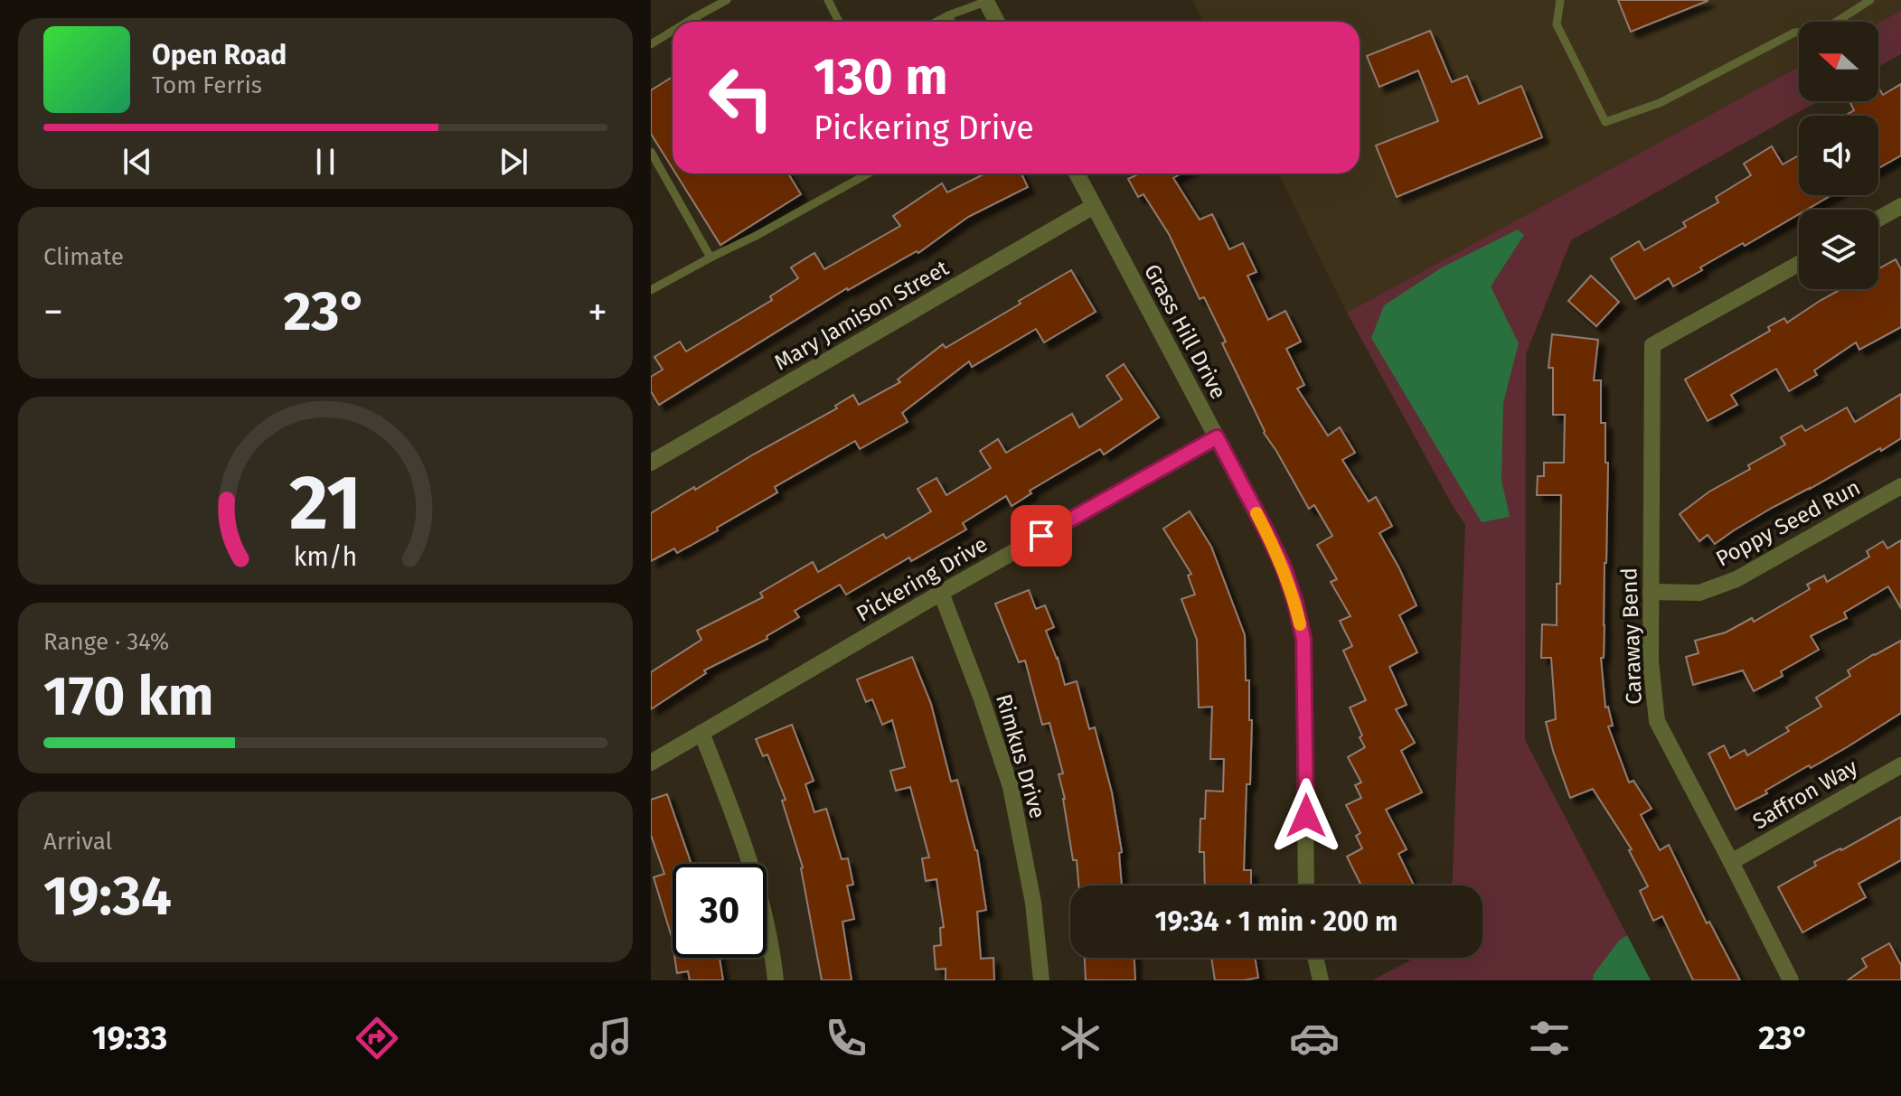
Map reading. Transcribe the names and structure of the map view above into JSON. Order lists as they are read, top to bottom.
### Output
{
  "streets": {
    "street": [
      "Mary Jamison Street",
      "Grass Hill Drive",
      "Poppy Seed Run",
      "Pickering Drive",
      "Caraway Bend",
      "Rimkus Drive",
      "Saffron Way"
    ]
  },
  "crossings": [
    ["Mary Jamison Street", "Grass Hill Drive"],
    ["Grass Hill Drive", "Pickering Drive"],
    ["Poppy Seed Run", "Caraway Bend"],
    ["Pickering Drive", "Rimkus Drive"],
    ["Caraway Bend", "Saffron Way"]
  ],
  "north": "left",
  "page": {
    "turn": ["130 m", "Pickering Drive"],
    "song": ["Open Road", "Tom Ferris"],
    "tile": [
      "Climate",
      ["Range · 34%", "170 km"],
      ["Arrival", "19:34"]
    ],
    "heat": ["−", "23°", "+"],
    "limit": "30",
    "trip": "19:34 · 1 min · 200 m",
    "tabs": ["19:33", "23°"],
    "gauge": ["21", "km/h"]
  }
}
